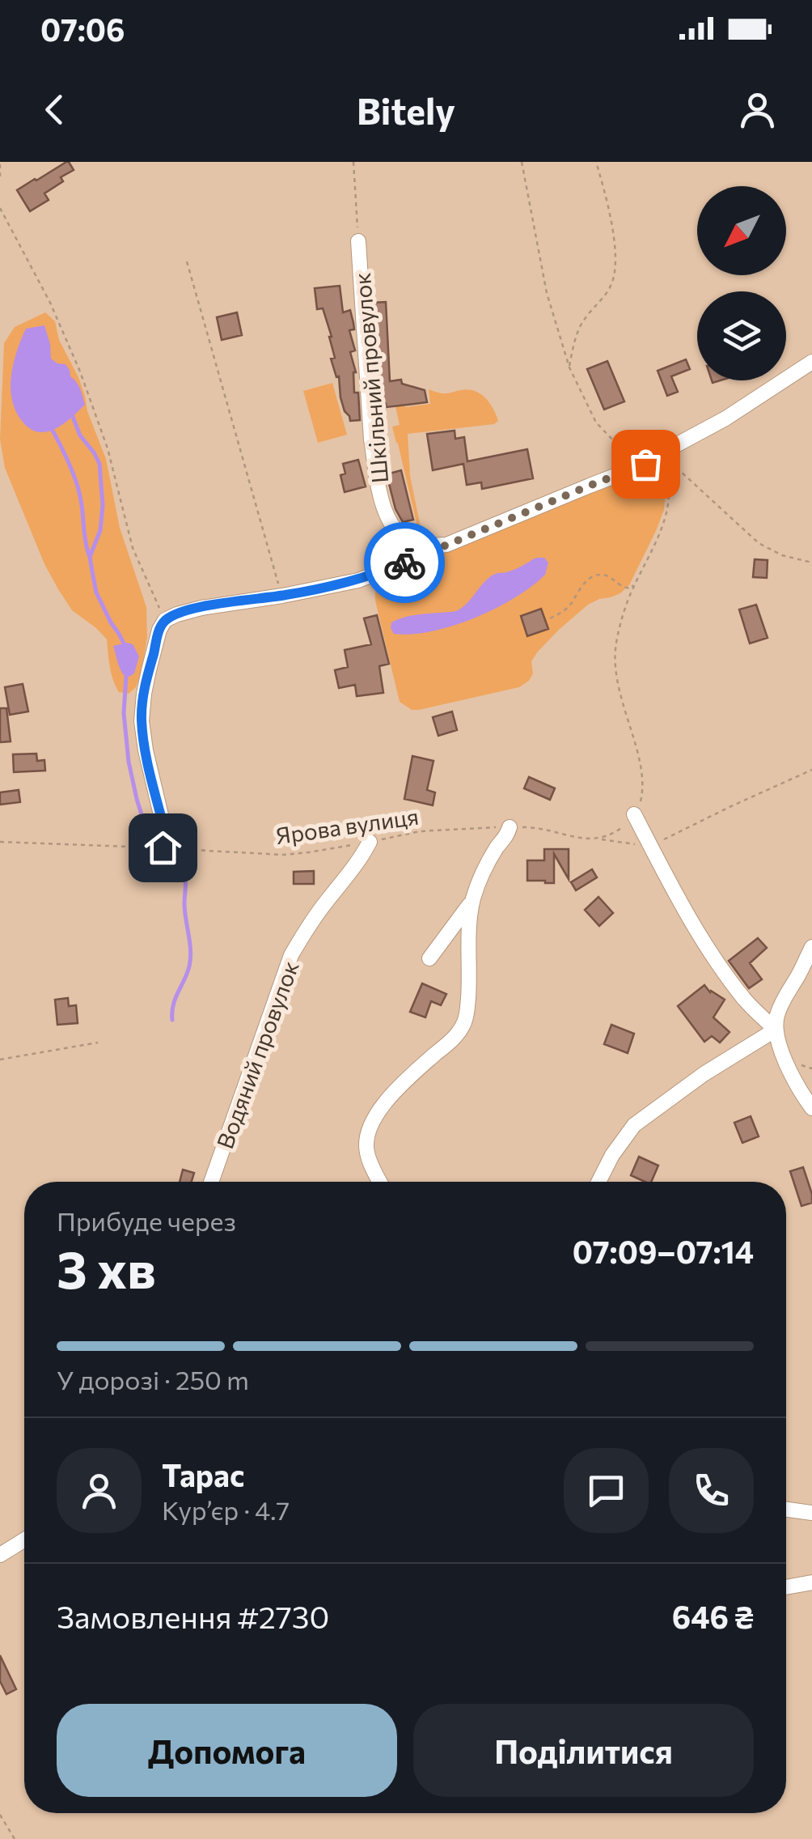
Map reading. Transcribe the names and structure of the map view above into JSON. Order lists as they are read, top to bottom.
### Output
{
  "streets": {
    "street": ["Шкільний провулок", "Водяний провулок"],
    "path": ["Ярова вулиця"]
  },
  "crossings": [
    ["Ярова вулиця", "Водяний провулок"]
  ],
  "north": "bottom left",
  "page": {
    "status": "07:06",
    "header": "Bitely",
    "heading": ["3 хв", "Прибуде через", "07:09–07:14"],
    "panel": [
      "Тарас",
      "Кур’єр · 4.7",
      "Замовлення #2730",
      "646 ₴"
    ],
    "bar": "У дорозі · 250 m",
    "buttons": ["Допомога", "Поділитися"]
  }
}
